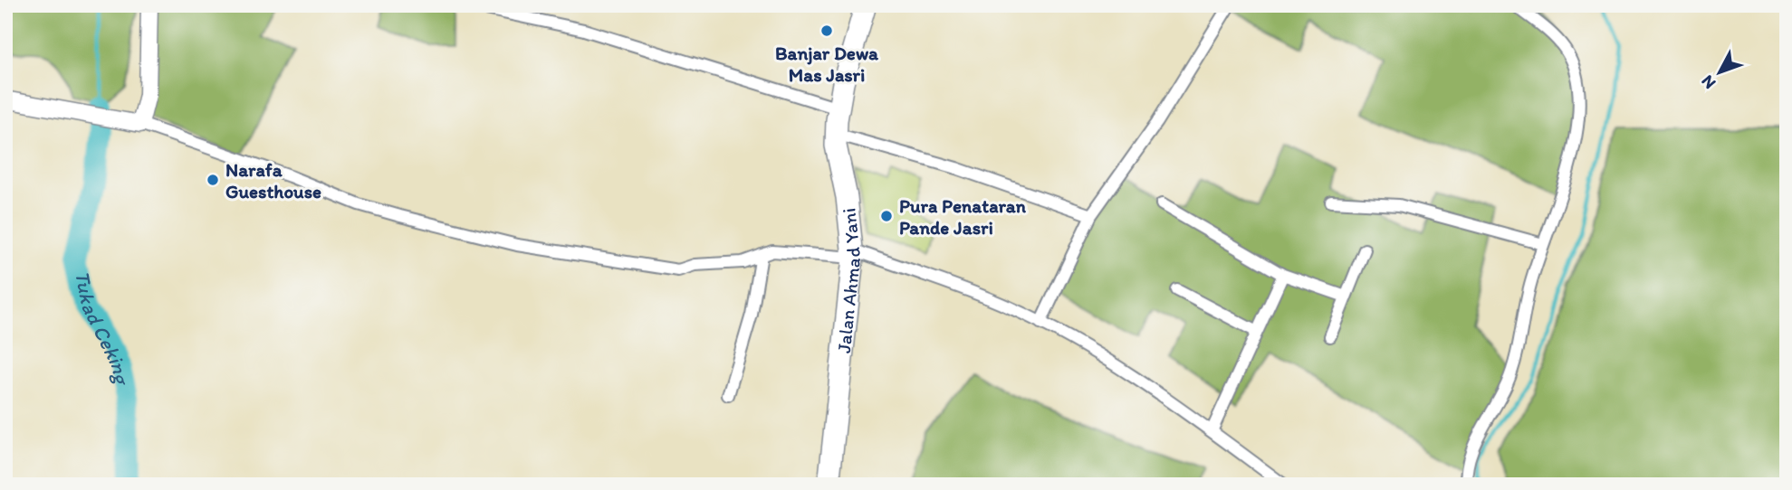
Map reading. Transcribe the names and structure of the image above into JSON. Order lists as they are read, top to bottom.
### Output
{
  "streets": {
    "highway": ["Jalan Ahmad Yani"]
  },
  "water": ["Tukad Ceking"],
  "places": ["Banjar Dewa Mas Jasri", "Narafa Guesthouse", "Pura Penataran Pande Jasri"],
  "north": "bottom left"
}
